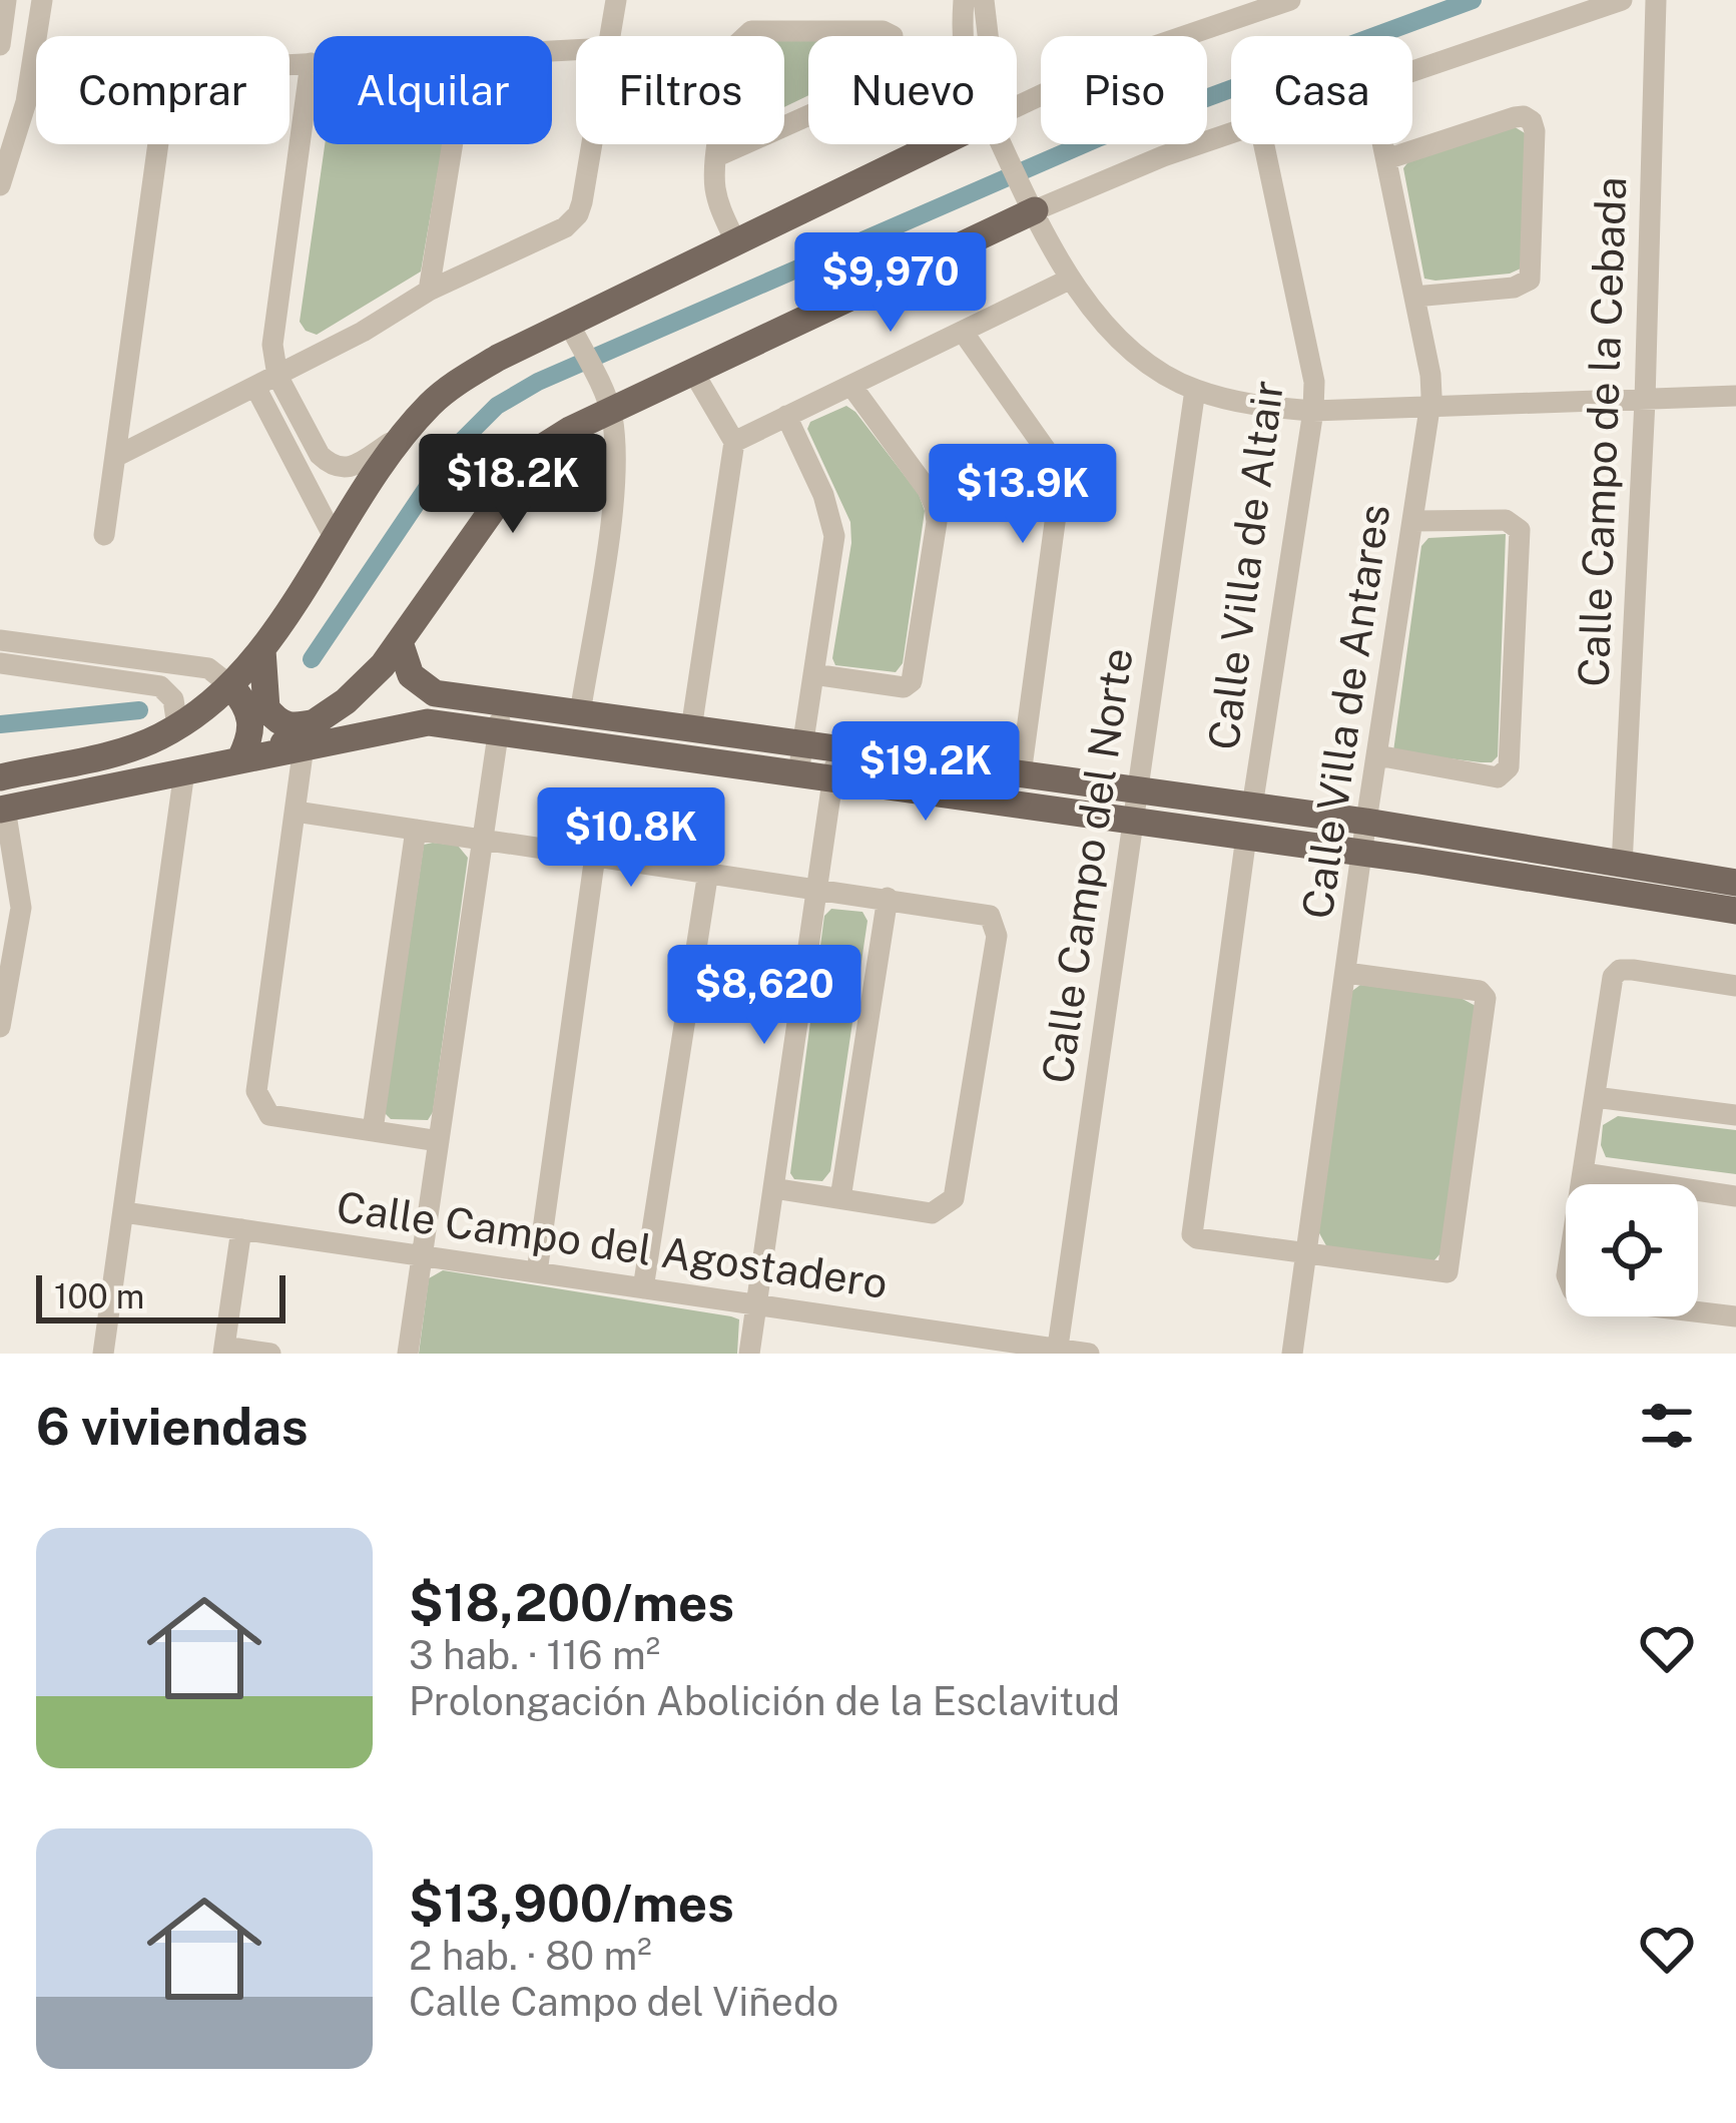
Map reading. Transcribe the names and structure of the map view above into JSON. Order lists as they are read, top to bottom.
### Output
{
  "streets": {
    "street": [
      "Calle Campo de la Cebada",
      "Calle Villa de Altair",
      "Calle Villa de Antares",
      "Calle Campo del Norte",
      "Calle Campo del Agostadero"
    ]
  },
  "crossings": [
    ["Calle Campo del Norte", "Calle Campo del Agostadero"]
  ],
  "scale_bar": "100 m",
  "page": {
    "chip": [
      "Comprar",
      "Alquilar",
      "Filtros",
      "Nuevo",
      "Piso",
      "Casa"
    ],
    "price": [
      "$9,970",
      "$18.2K",
      "$13.9K",
      "$19.2K",
      "$10.8K",
      "$8,620"
    ],
    "scale": "100 m",
    "heading": "6 viviendas",
    "list": [
      {
        "name": "$18,200/mes",
        "note": "3 hab. · 116 m² · Prolongación Abolición de la Esclavitud"
      },
      {
        "name": "$13,900/mes",
        "note": "2 hab. · 80 m² · Calle Campo del Viñedo"
      }
    ]
  }
}
